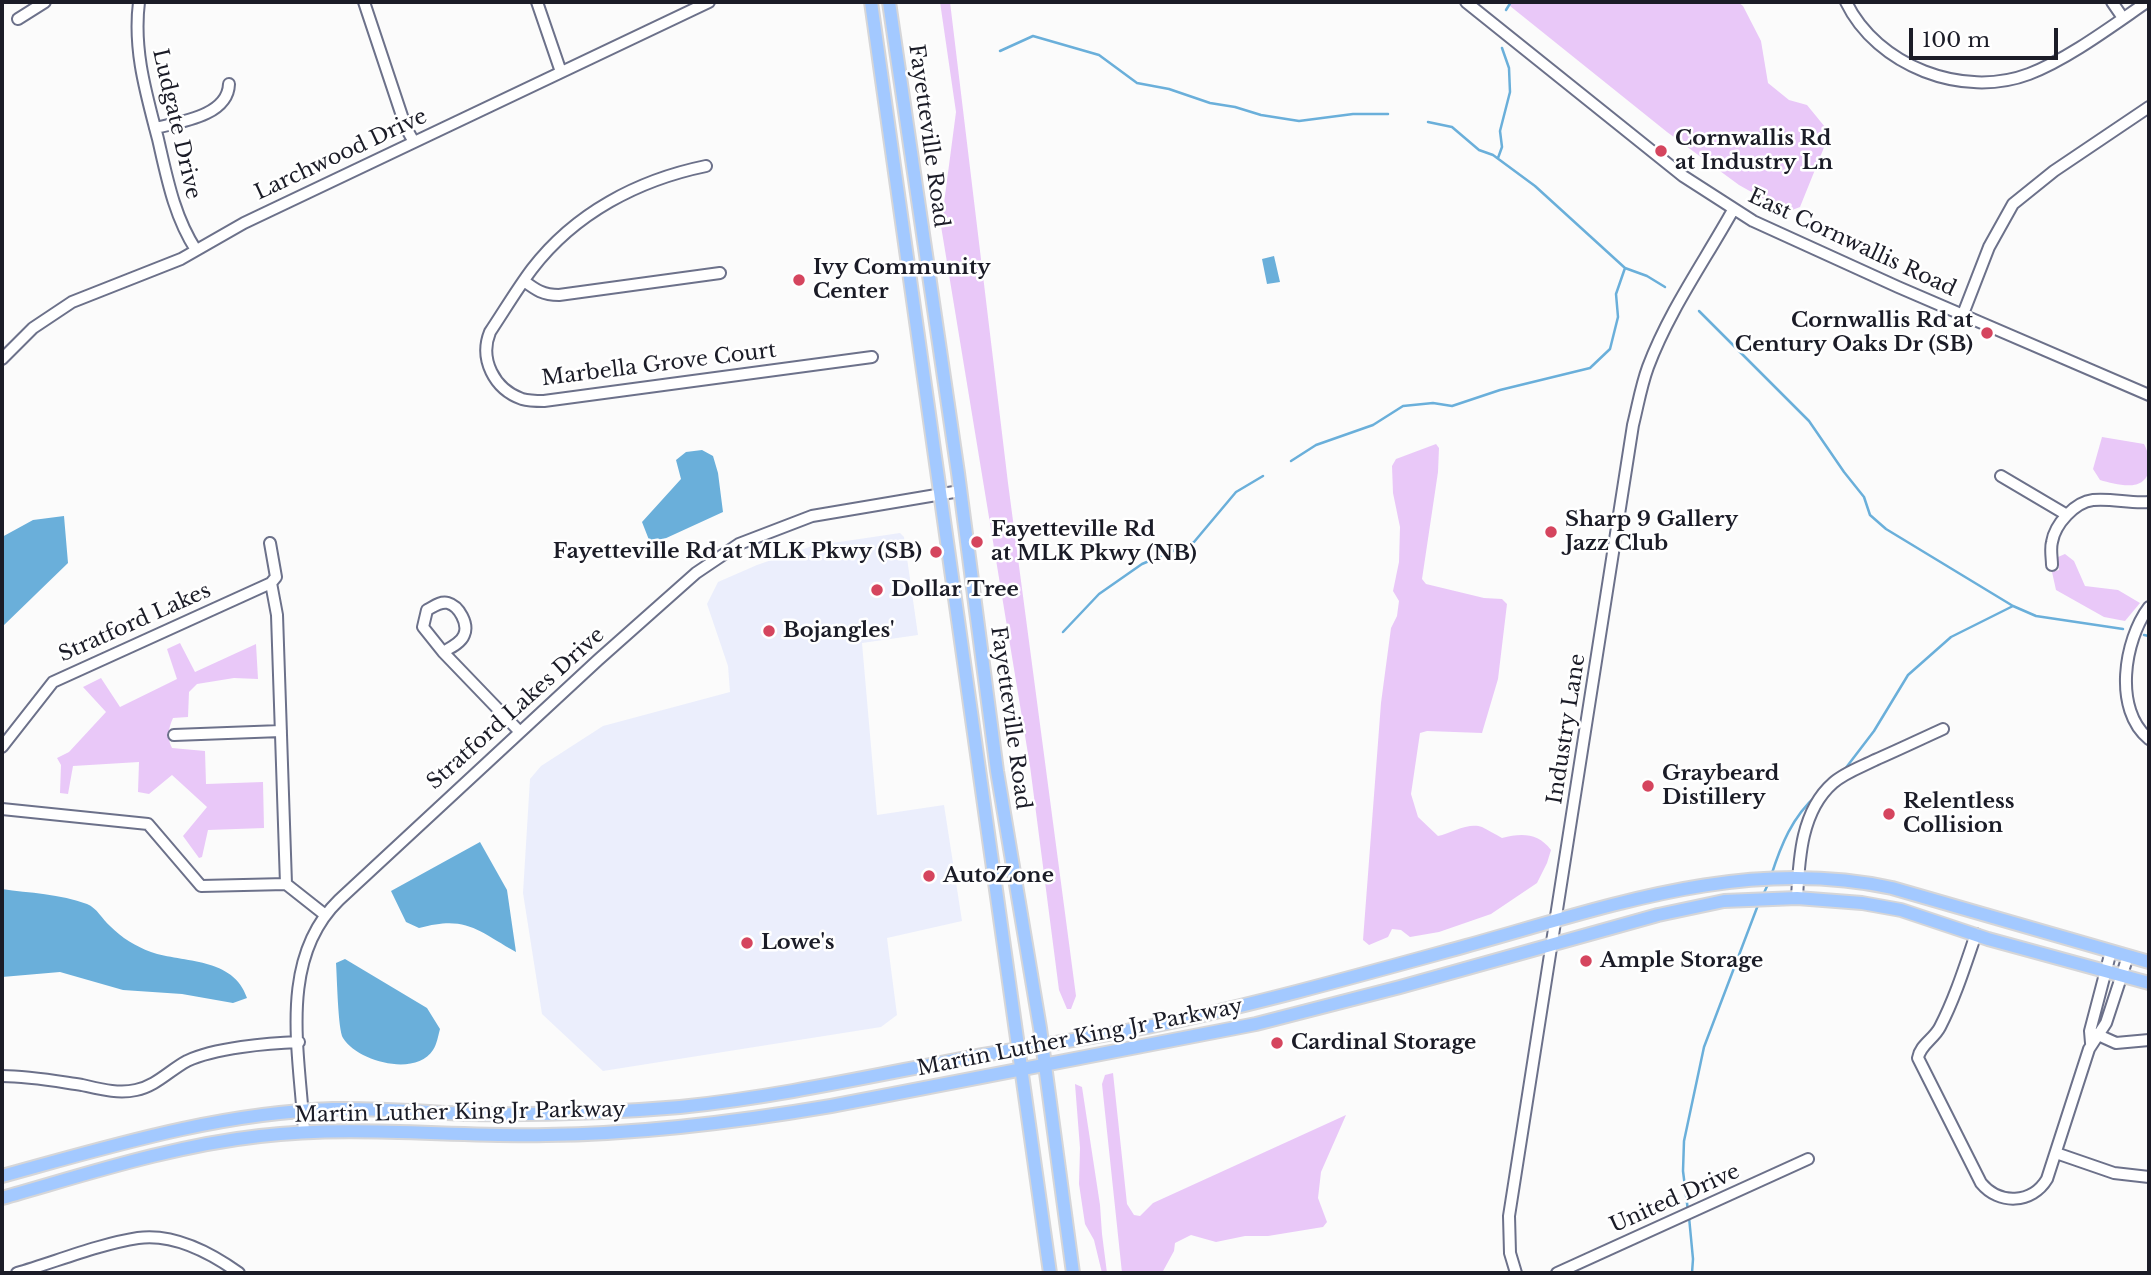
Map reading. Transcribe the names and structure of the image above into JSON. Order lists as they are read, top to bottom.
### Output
{
  "streets": {
    "main road": ["Fayetteville Road", "Martin Luther King Jr Parkway"],
    "street": [
      "Ludgate Drive",
      "Larchwood Drive",
      "East Cornwallis Road",
      "Marbella Grove Court",
      "Stratford Lakes",
      "Stratford Lakes Drive",
      "Industry Lane",
      "United Drive"
    ]
  },
  "crossings": [
    ["Ludgate Drive", "Larchwood Drive"],
    ["Fayetteville Road", "Stratford Lakes Drive"],
    ["Fayetteville Road", "Martin Luther King Jr Parkway"],
    ["East Cornwallis Road", "Industry Lane"],
    ["Stratford Lakes Drive", "Martin Luther King Jr Parkway"],
    ["Industry Lane", "Martin Luther King Jr Parkway"]
  ],
  "places": [
    "Cornwallis Rd at Industry Ln",
    "Ivy Community Center",
    "Cornwallis Rd at Century Oaks Dr (SB)",
    "Sharp 9 Gallery Jazz Club",
    "Fayetteville Rd at MLK Pkwy (NB)",
    "Fayetteville Rd at MLK Pkwy (SB)",
    "Dollar Tree",
    "Bojangles'",
    "Graybeard Distillery",
    "Relentless Collision",
    "AutoZone",
    "Lowe's",
    "Ample Storage",
    "Cardinal Storage"
  ],
  "scale_bar": "100 m"
}
